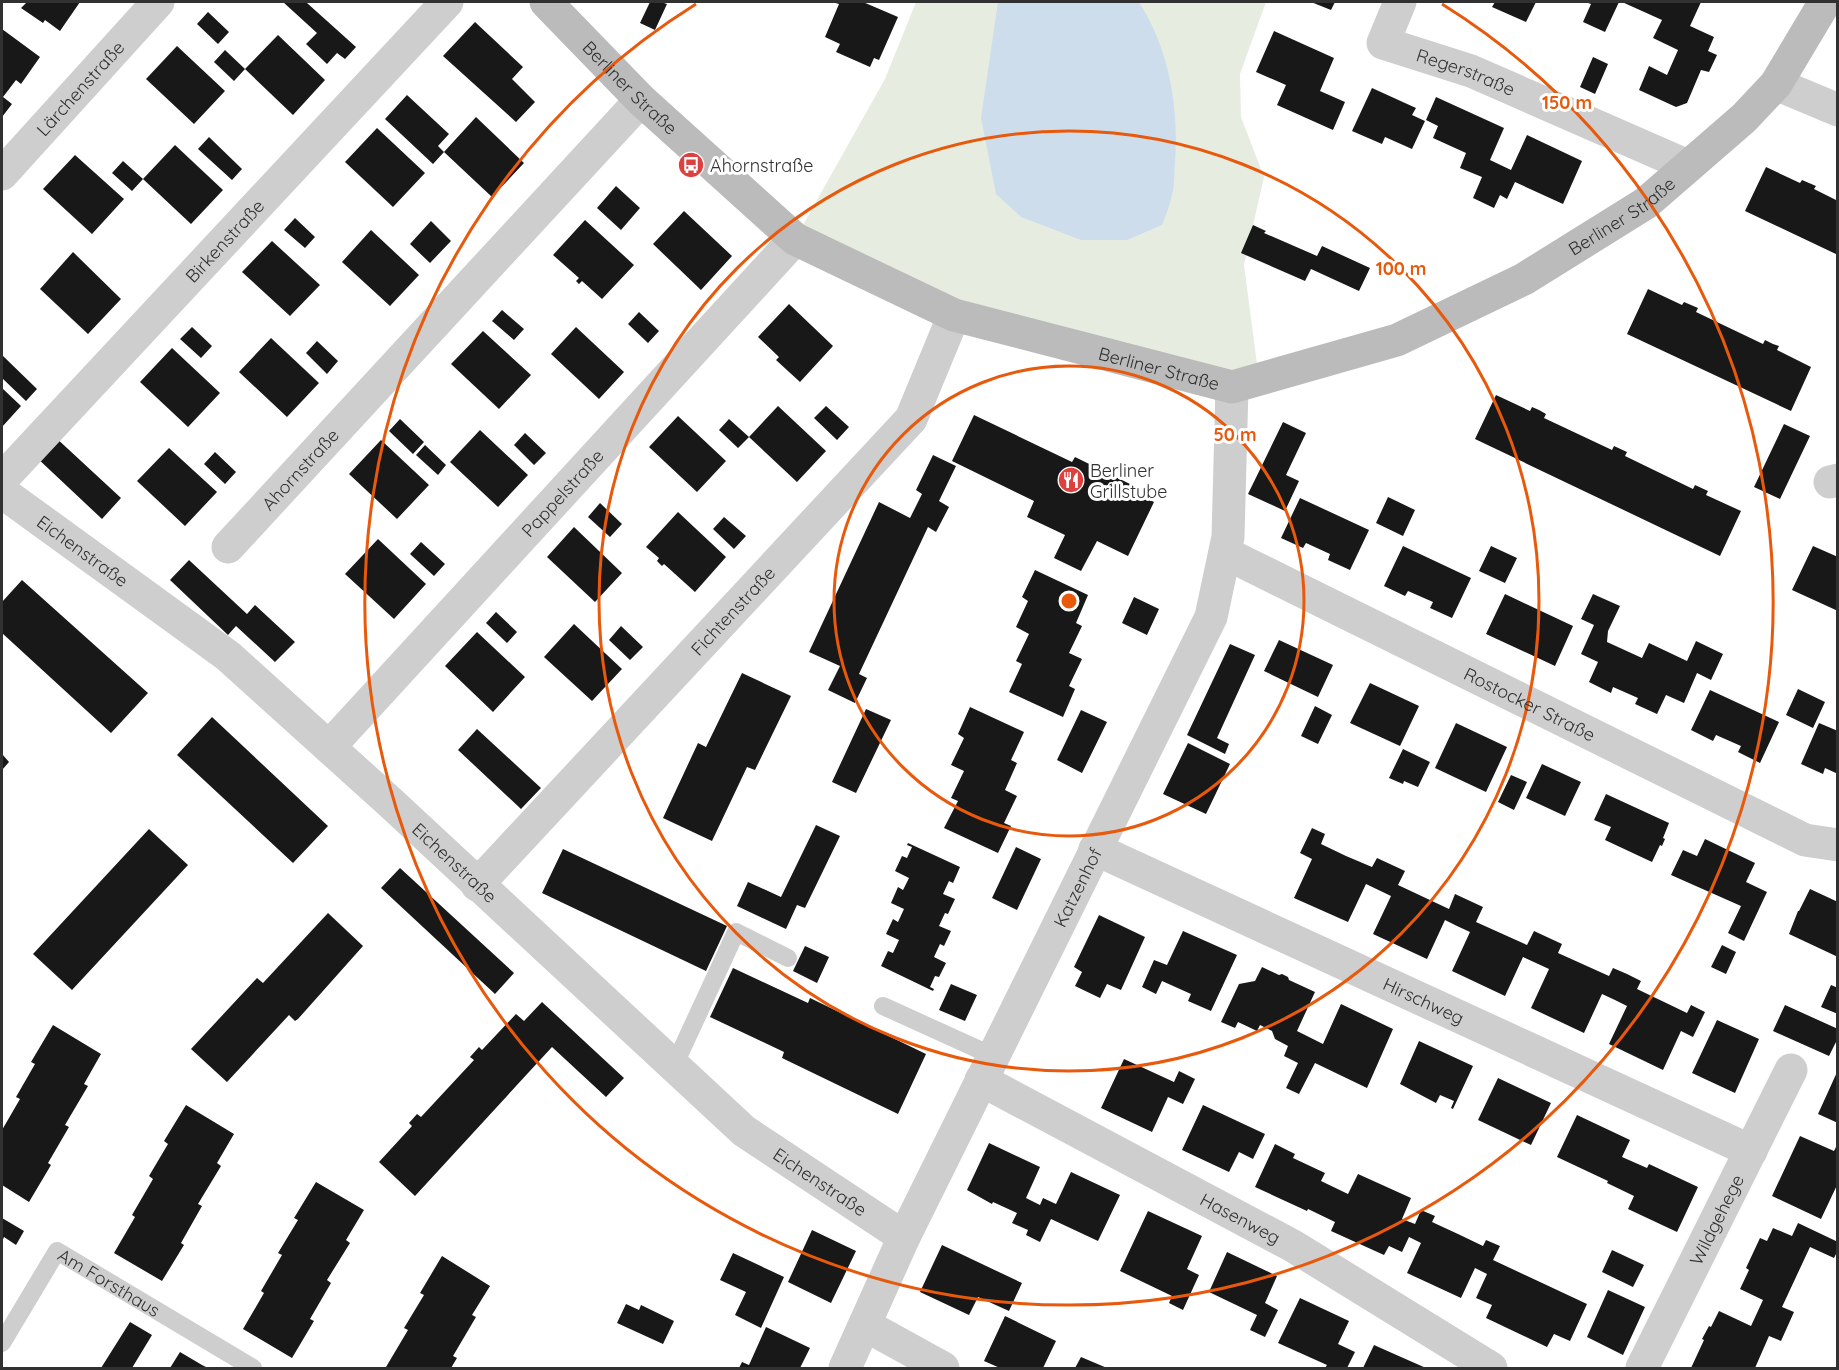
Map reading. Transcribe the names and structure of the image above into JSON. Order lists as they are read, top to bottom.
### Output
{
  "streets": {
    "street": [
      "Regerstraße",
      "Berliner Straße",
      "Lärchenstraße",
      "Birkenstraße",
      "Ahornstraße",
      "Pappelstraße",
      "Eichenstraße",
      "Fichtenstraße",
      "Rostocker Straße",
      "Katzenhof",
      "Hirschweg",
      "Hasenweg",
      "Wildgehege"
    ],
    "lane": ["Am Forsthaus"]
  },
  "crossings": [
    ["Regerstraße", "Berliner Straße"],
    ["Berliner Straße", "Ahornstraße"],
    ["Berliner Straße", "Pappelstraße"],
    ["Berliner Straße", "Fichtenstraße"],
    ["Berliner Straße", "Katzenhof"],
    ["Pappelstraße", "Eichenstraße"],
    ["Eichenstraße", "Fichtenstraße"],
    ["Eichenstraße", "Katzenhof"],
    ["Rostocker Straße", "Katzenhof"],
    ["Katzenhof", "Hirschweg"],
    ["Katzenhof", "Hasenweg"],
    ["Hirschweg", "Wildgehege"]
  ],
  "places": {
    "bus stop": ["Ahornstraße"],
    "restaurant": ["Berliner Grillstube"]
  },
  "rings": ["150 m", "100 m", "50 m"]
}
